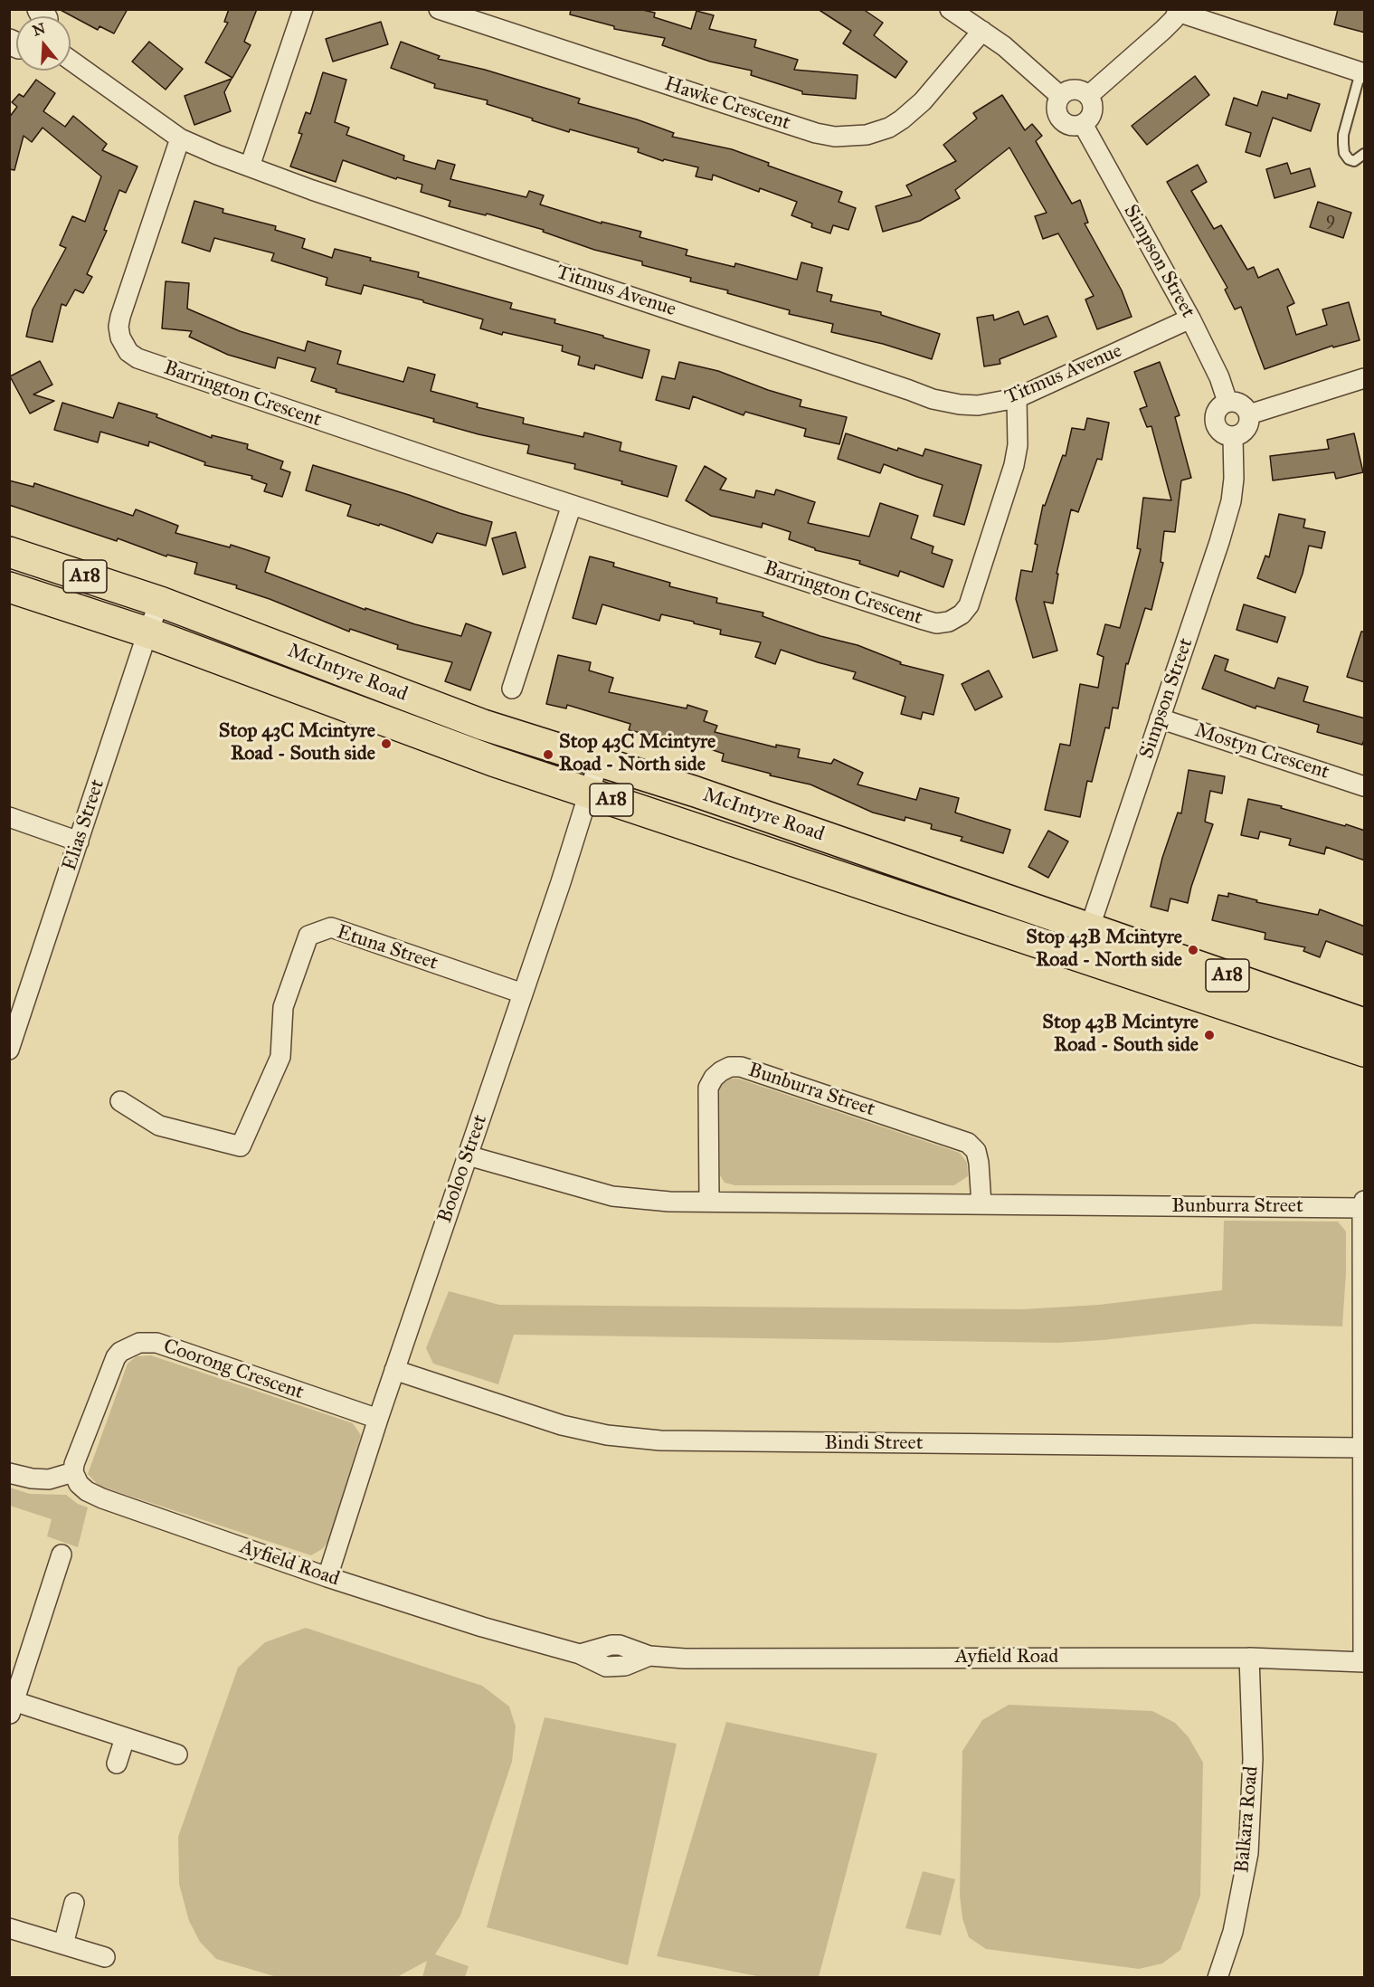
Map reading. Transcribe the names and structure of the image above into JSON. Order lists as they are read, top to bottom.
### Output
{
  "streets": {
    "main road": ["A18", "McIntyre Road"],
    "street": [
      "Hawke Crescent",
      "Simpson Street",
      "Titmus Avenue",
      "Barrington Crescent",
      "Mostyn Crescent",
      "Elias Street",
      "Etuna Street",
      "Bunburra Street",
      "Booloo Street",
      "Coorong Crescent",
      "Bindi Street",
      "Ayfield Road",
      "Balkara Road"
    ]
  },
  "crossings": [
    ["Simpson Street", "Titmus Avenue"],
    ["Simpson Street", "McIntyre Road"],
    ["Simpson Street", "Mostyn Crescent"],
    ["Titmus Avenue", "Barrington Crescent"],
    ["McIntyre Road", "Elias Street"],
    ["McIntyre Road", "Booloo Street"],
    ["Etuna Street", "Booloo Street"],
    ["Bunburra Street", "Booloo Street"],
    ["Booloo Street", "Coorong Crescent"],
    ["Booloo Street", "Bindi Street"],
    ["Booloo Street", "Ayfield Road"],
    ["Coorong Crescent", "Ayfield Road"],
    ["Ayfield Road", "Balkara Road"]
  ],
  "places": [
    "Stop 43C Mcintyre Road - South side",
    "Stop 43C Mcintyre Road - North side",
    "Stop 43B Mcintyre Road - North side",
    "Stop 43B Mcintyre Road - South side"
  ],
  "house_numbers": ["9"],
  "north": "top"
}
